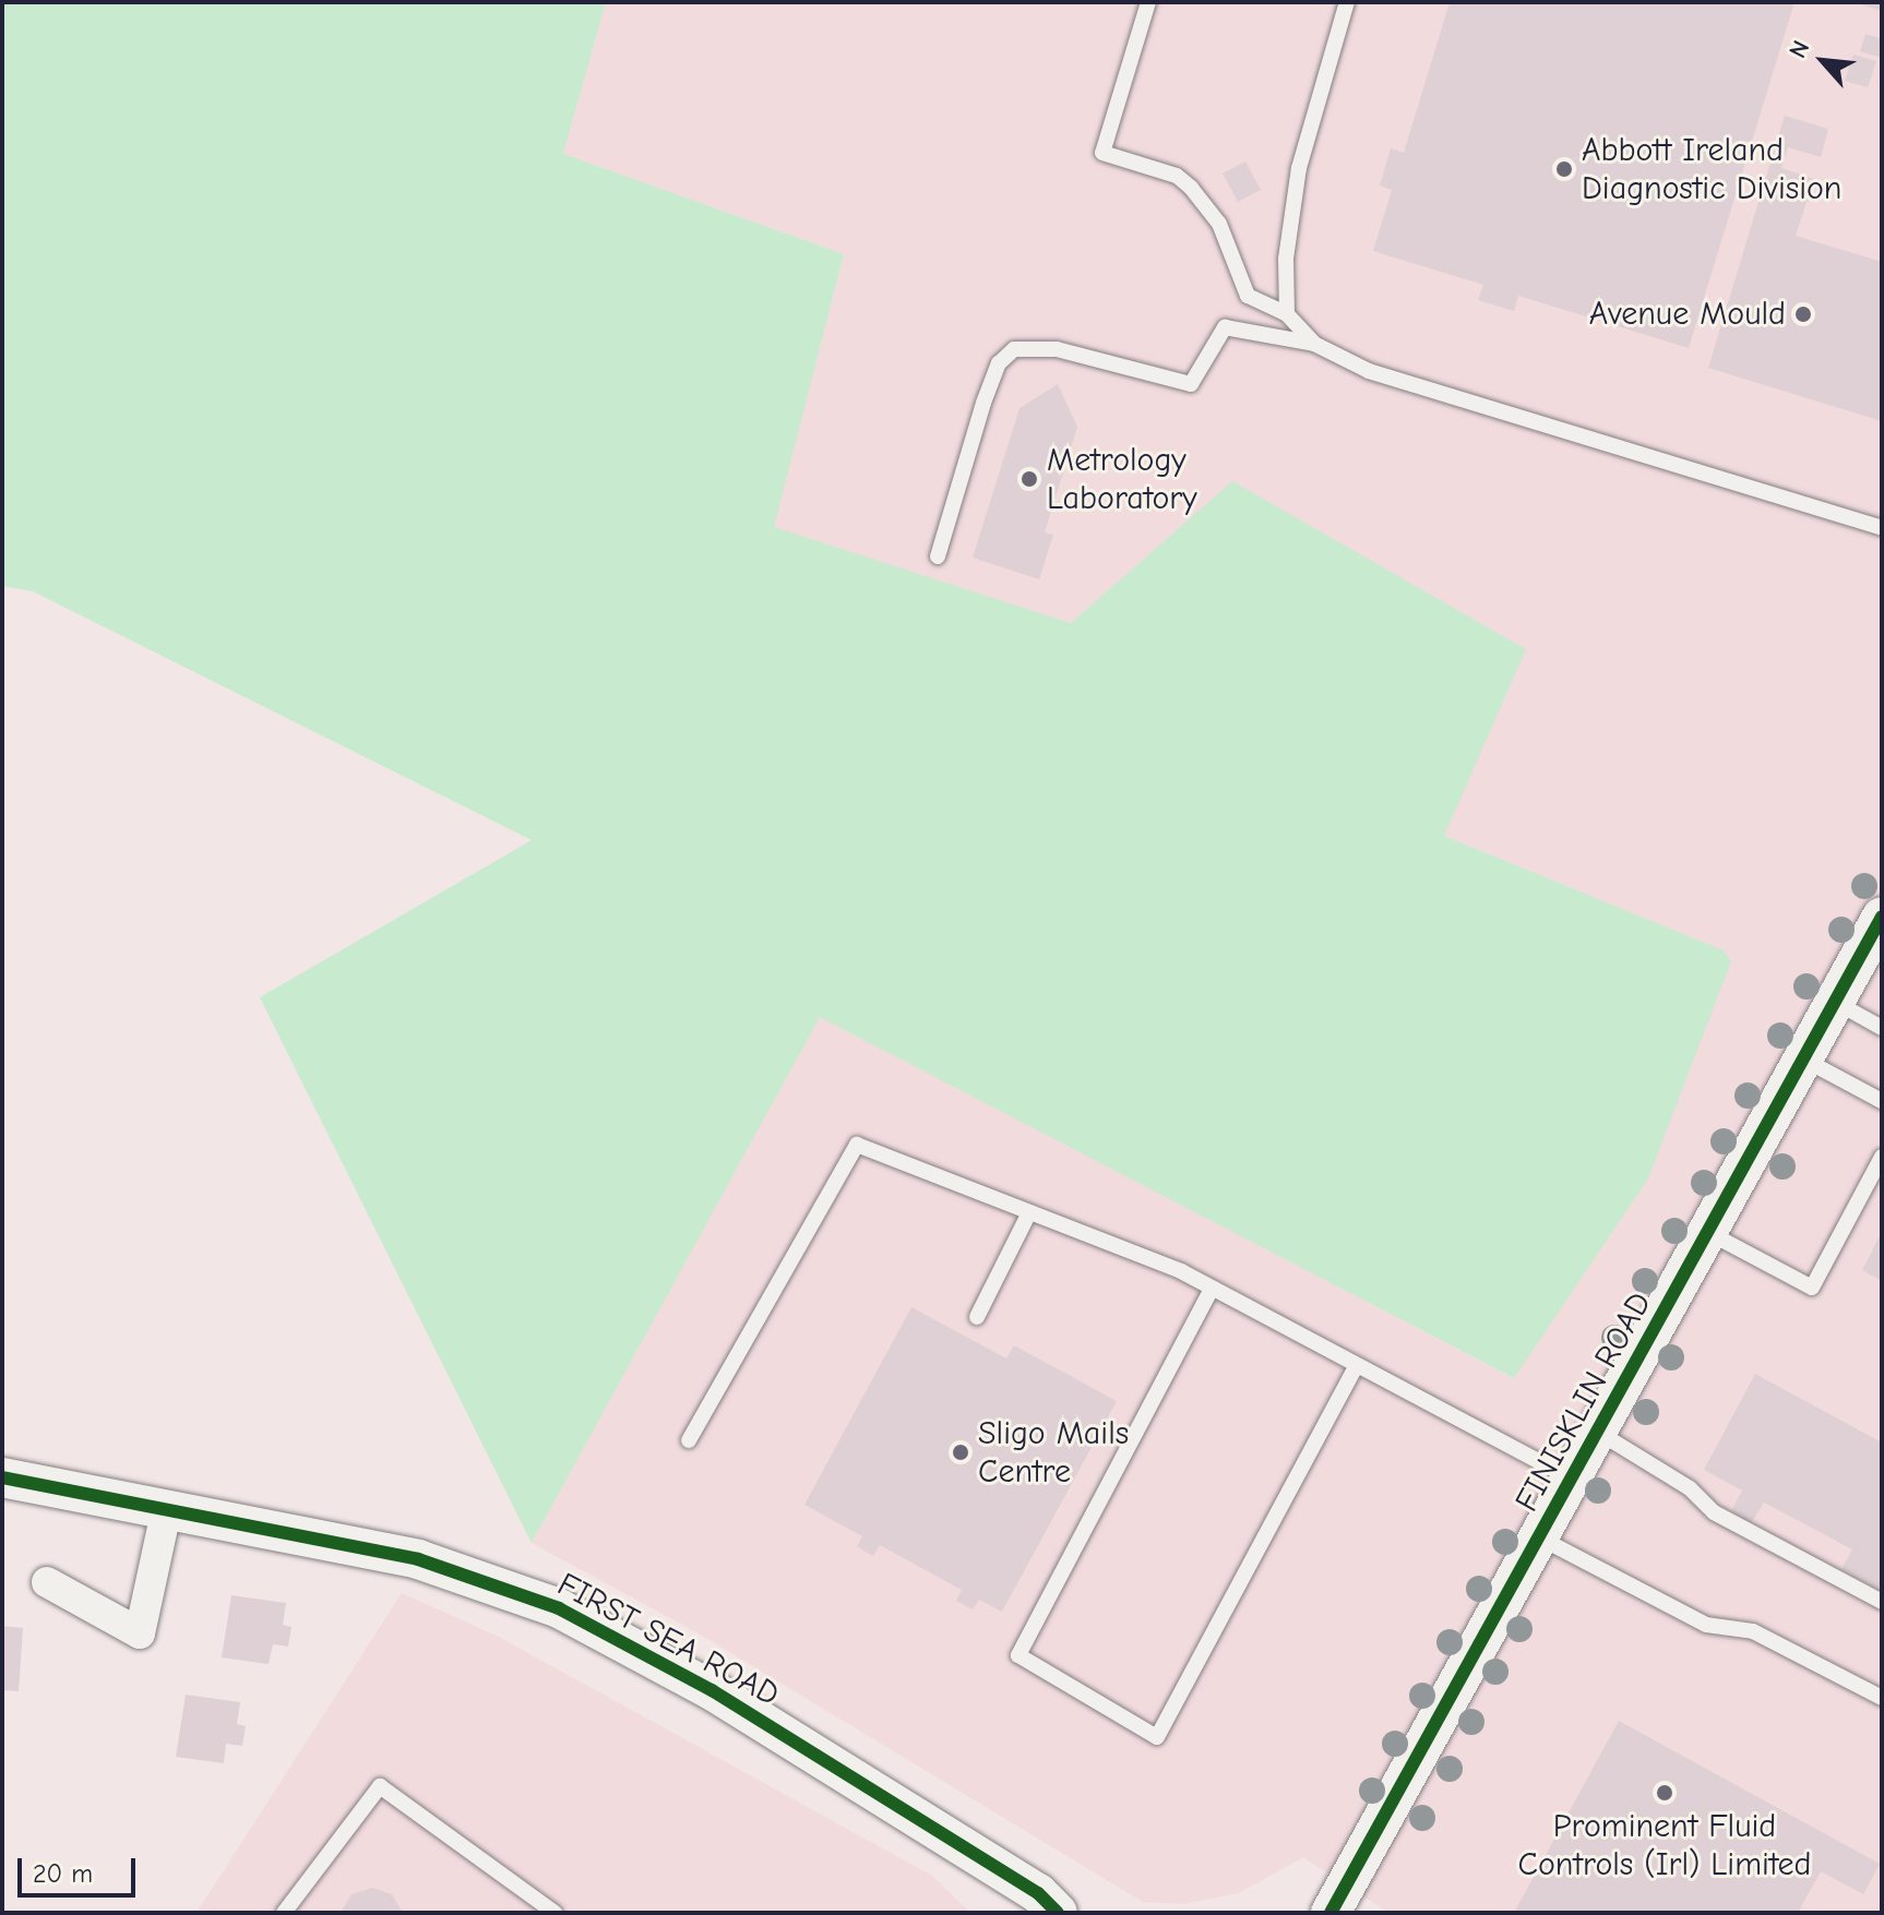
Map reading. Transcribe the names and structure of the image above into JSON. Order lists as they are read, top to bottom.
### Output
{
  "streets": {
    "street": ["FINISKLIN ROAD", "FIRST SEA ROAD"]
  },
  "places": [
    "Abbott Ireland Diagnostic Division",
    "Avenue Mould",
    "Metrology Laboratory",
    "Sligo Mails Centre",
    "Prominent Fluid Controls (Irl) Limited"
  ],
  "scale_bar": "20 m",
  "north": "top left"
}
